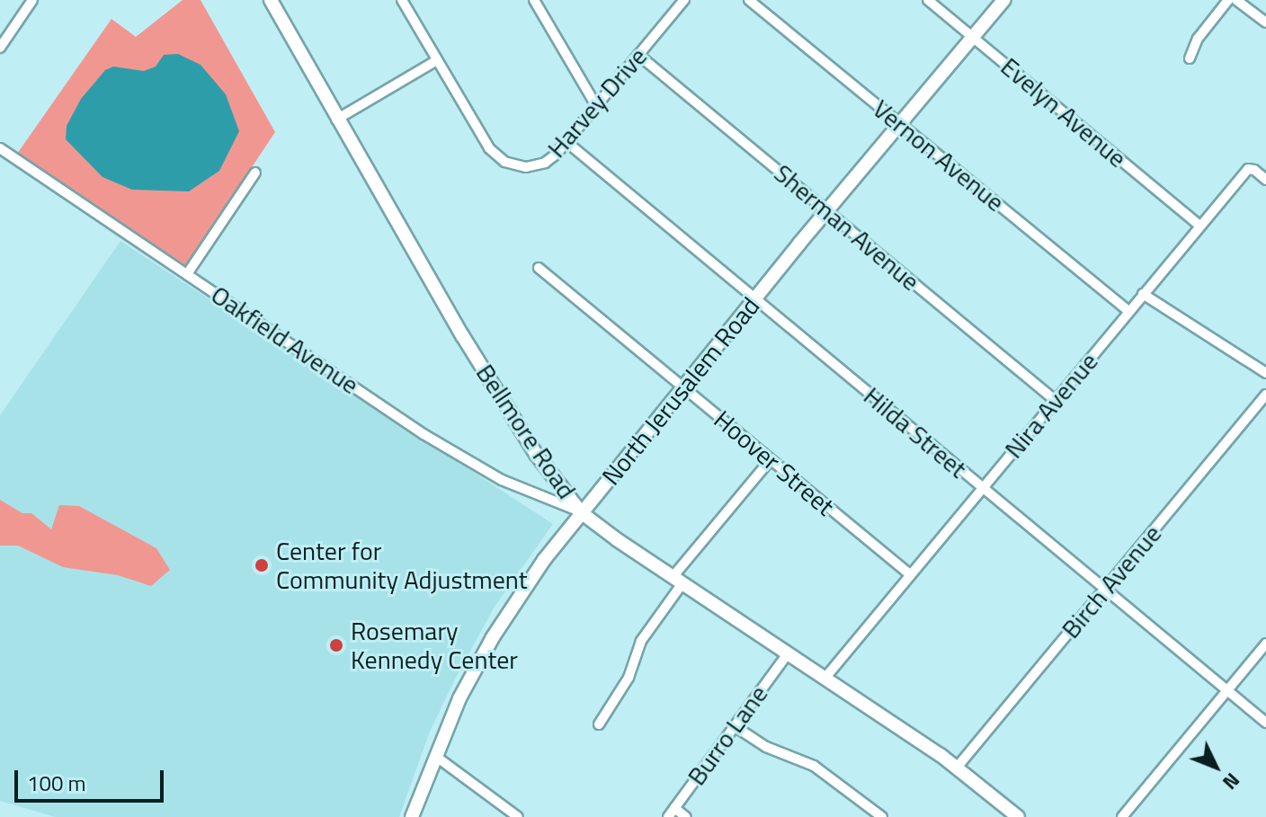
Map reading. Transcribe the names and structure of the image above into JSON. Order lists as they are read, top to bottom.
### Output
{
  "streets": {
    "main road": ["North Jerusalem Road", "Bellmore Road"],
    "street": [
      "Harvey Drive",
      "Evelyn Avenue",
      "Vernon Avenue",
      "Sherman Avenue",
      "Oakfield Avenue",
      "Nira Avenue",
      "Hilda Street",
      "Hoover Street",
      "Birch Avenue",
      "Burro Lane"
    ]
  },
  "crossings": [
    ["Harvey Drive", "Sherman Avenue"],
    ["Harvey Drive", "Hilda Street"],
    ["Evelyn Avenue", "North Jerusalem Road"],
    ["Evelyn Avenue", "Nira Avenue"],
    ["Vernon Avenue", "North Jerusalem Road"],
    ["Vernon Avenue", "Nira Avenue"],
    ["Sherman Avenue", "North Jerusalem Road"],
    ["Sherman Avenue", "Nira Avenue"],
    ["Oakfield Avenue", "North Jerusalem Road"],
    ["Oakfield Avenue", "Bellmore Road"],
    ["North Jerusalem Road", "Bellmore Road"],
    ["North Jerusalem Road", "Hilda Street"],
    ["North Jerusalem Road", "Hoover Street"],
    ["Nira Avenue", "Bellmore Road"],
    ["Nira Avenue", "Hilda Street"],
    ["Nira Avenue", "Hoover Street"],
    ["Bellmore Road", "Birch Avenue"],
    ["Bellmore Road", "Burro Lane"],
    ["Hilda Street", "Birch Avenue"]
  ],
  "places": ["Center for Community Adjustment", "Rosemary Kennedy Center"],
  "scale_bar": "100 m",
  "north": "bottom right"
}
